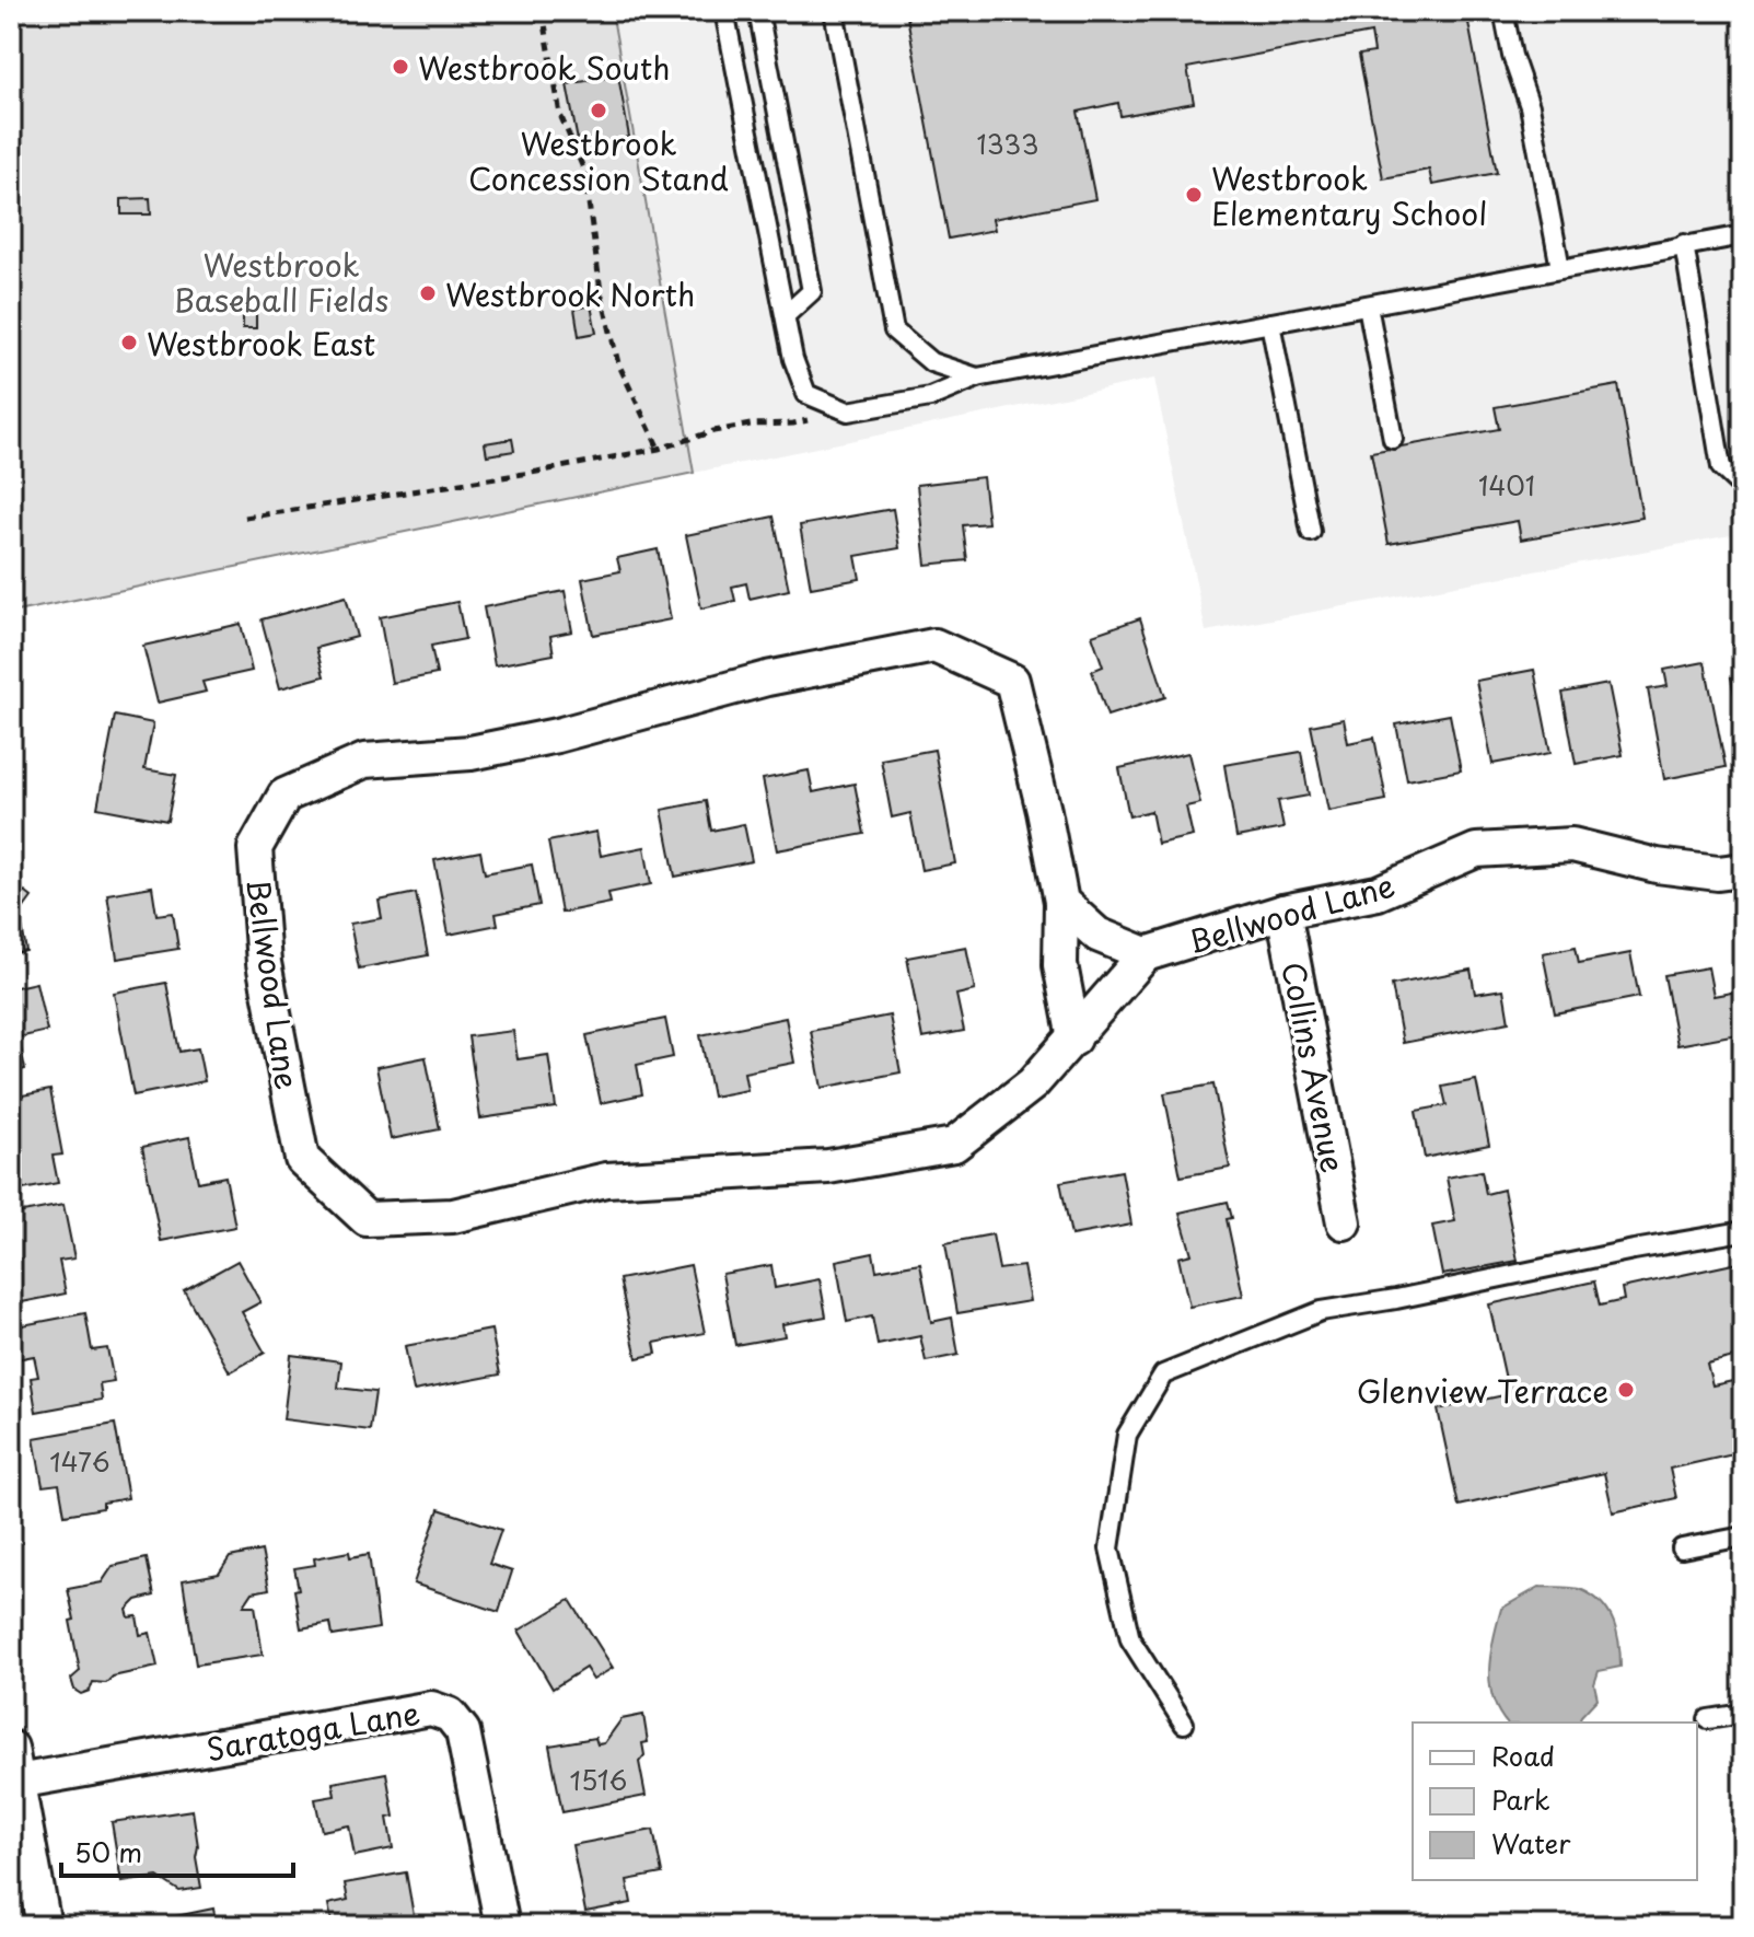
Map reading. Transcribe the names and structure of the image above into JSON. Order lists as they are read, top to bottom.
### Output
{
  "streets": {
    "street": ["Bellwood Lane", "Collins Avenue", "Saratoga Lane"]
  },
  "crossings": [
    ["Bellwood Lane", "Collins Avenue"]
  ],
  "parks": ["Westbrook Baseball Fields"],
  "places": [
    "Westbrook South",
    "Westbrook Concession Stand",
    "Westbrook Elementary School",
    "Westbrook North",
    "Westbrook East",
    "Glenview Terrace"
  ],
  "house_numbers": [
    "1333",
    "1401",
    "1476",
    "1516"
  ],
  "legend": ["Road", "Park", "Water"],
  "scale_bar": "50 m"
}
